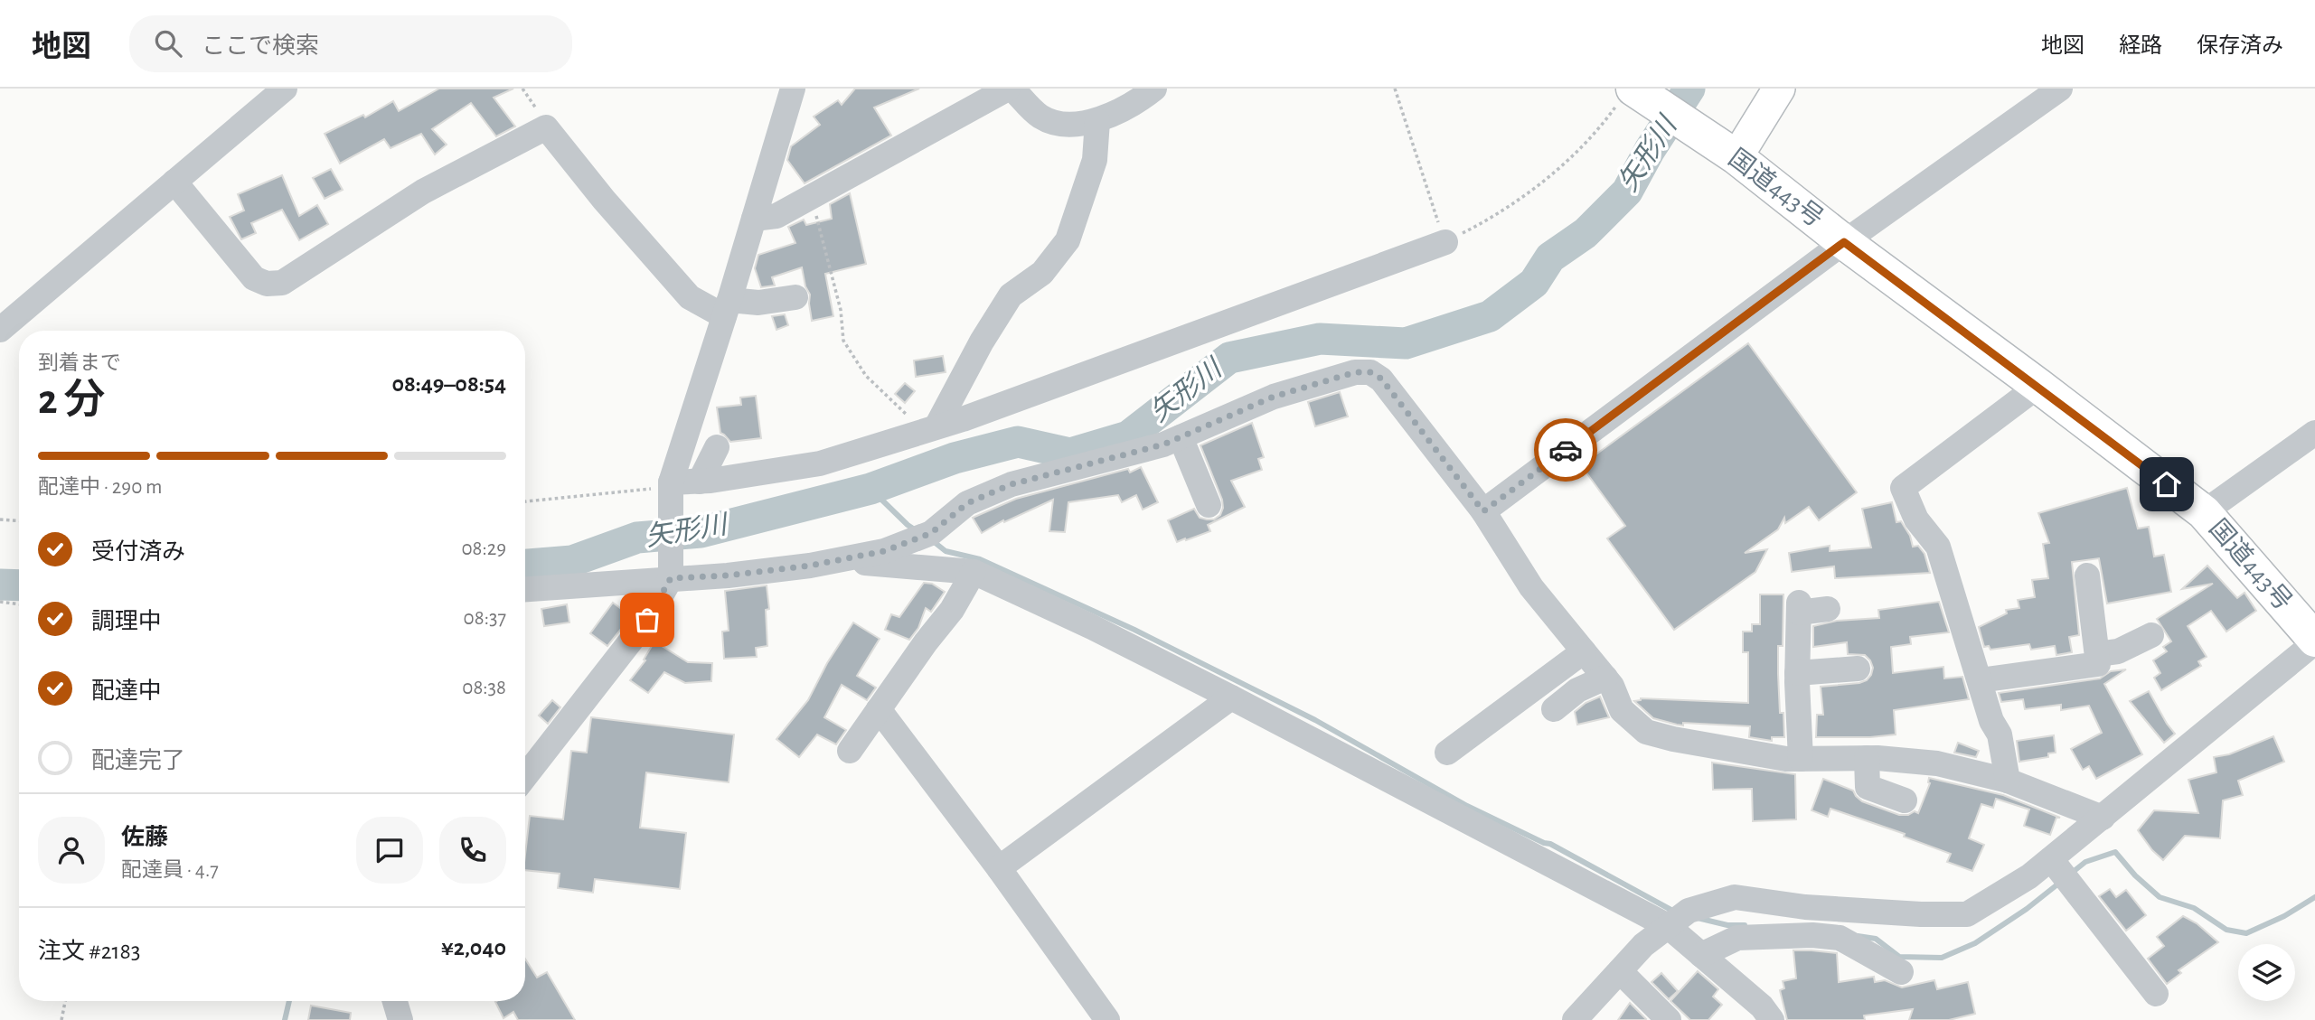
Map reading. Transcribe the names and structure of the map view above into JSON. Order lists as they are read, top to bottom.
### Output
{
  "streets": {
    "highway": ["国道443号"]
  },
  "water": ["矢形川"],
  "page": {
    "header": "地図",
    "search": "ここで検索",
    "nav": ["地図", "経路", "保存済み"],
    "heading": ["2 分", "到着まで", "08:49–08:54"],
    "panel": [
      "佐藤",
      "配達員 · 4.7",
      "注文 #2183",
      "¥2,040"
    ],
    "bar": "配達中 · 290 m",
    "list": [
      ["受付済み", "08:29"],
      ["調理中", "08:37"],
      ["配達中", "08:38"],
      "配達完了"
    ]
  }
}
